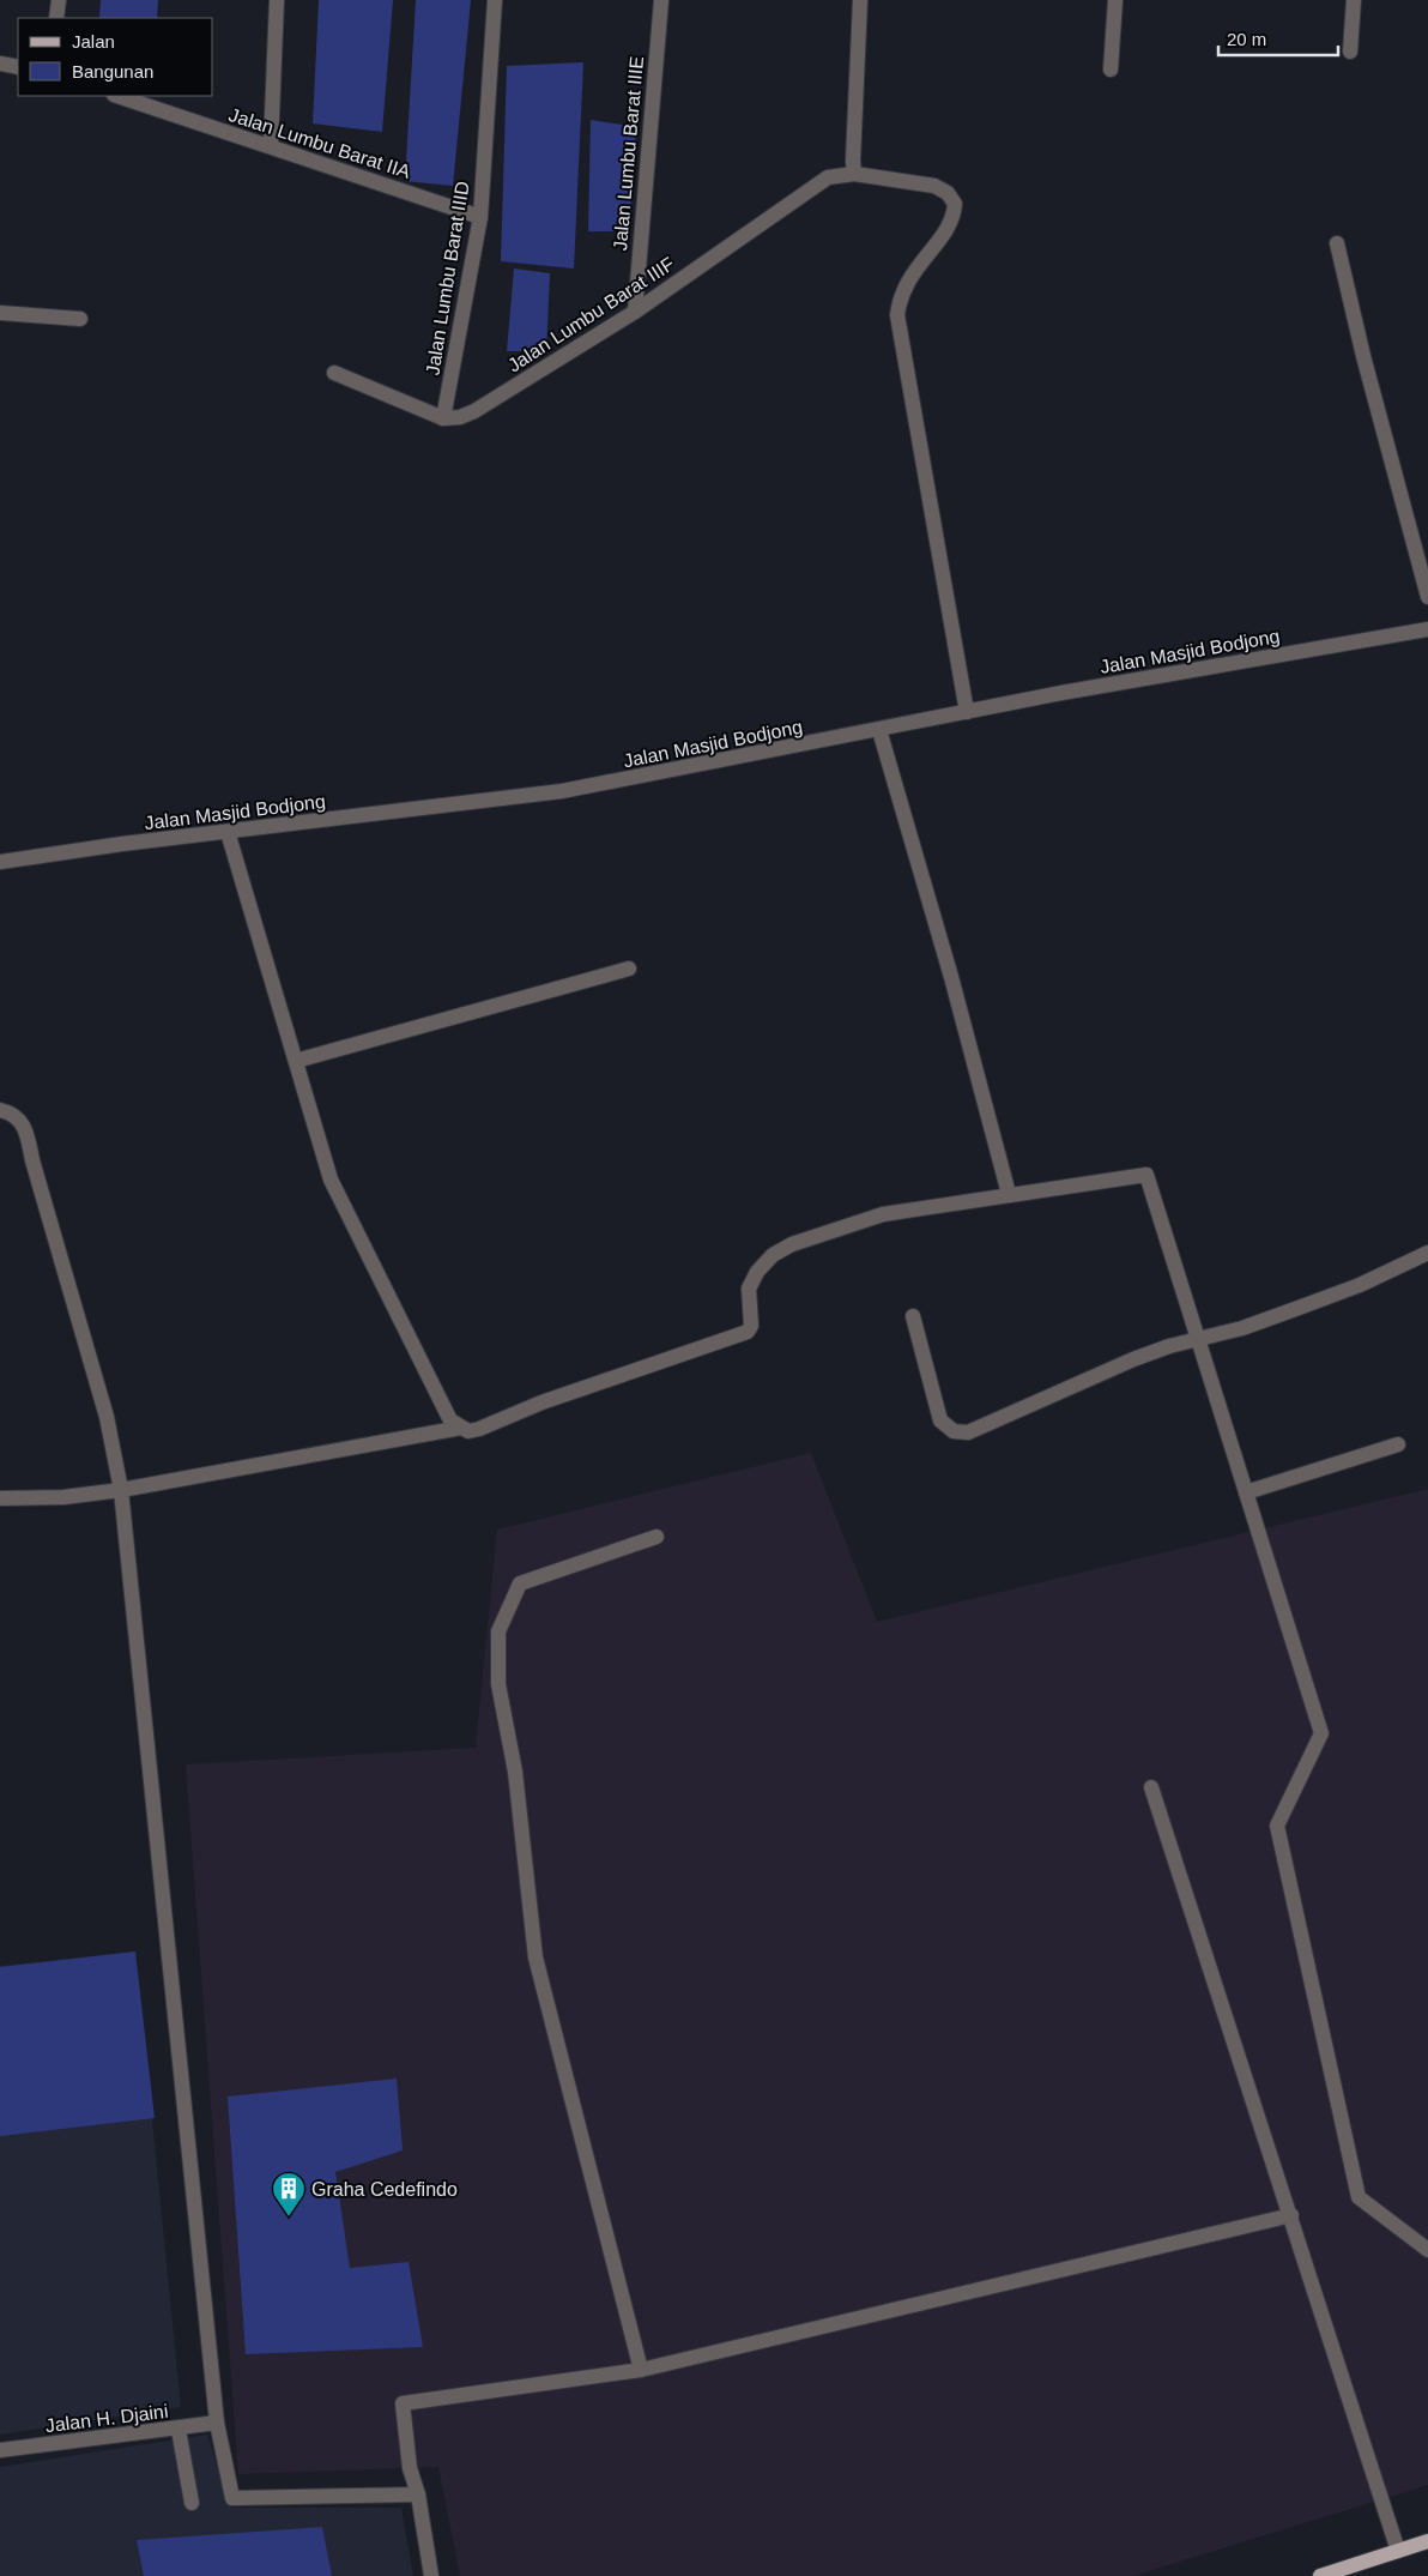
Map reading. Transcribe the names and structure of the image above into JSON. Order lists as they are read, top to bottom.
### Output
{
  "streets": {
    "street": [
      "Jalan Lumbu Barat IIA",
      "Jalan Lumbu Barat IIIE",
      "Jalan Lumbu Barat IIID",
      "Jalan Lumbu Barat IIIF",
      "Jalan Masjid Bodjong",
      "Jalan H. Djaini"
    ]
  },
  "crossings": [
    ["Jalan Lumbu Barat IIA", "Jalan Lumbu Barat IIID"],
    ["Jalan Lumbu Barat IIIE", "Jalan Lumbu Barat IIIF"],
    ["Jalan Lumbu Barat IIID", "Jalan Lumbu Barat IIIF"],
    ["Jalan Lumbu Barat IIIF", "Jalan Masjid Bodjong"]
  ],
  "places": {
    "building": ["Graha Cedefindo"]
  },
  "legend": ["Jalan", "Bangunan"],
  "scale_bar": "20 m"
}
